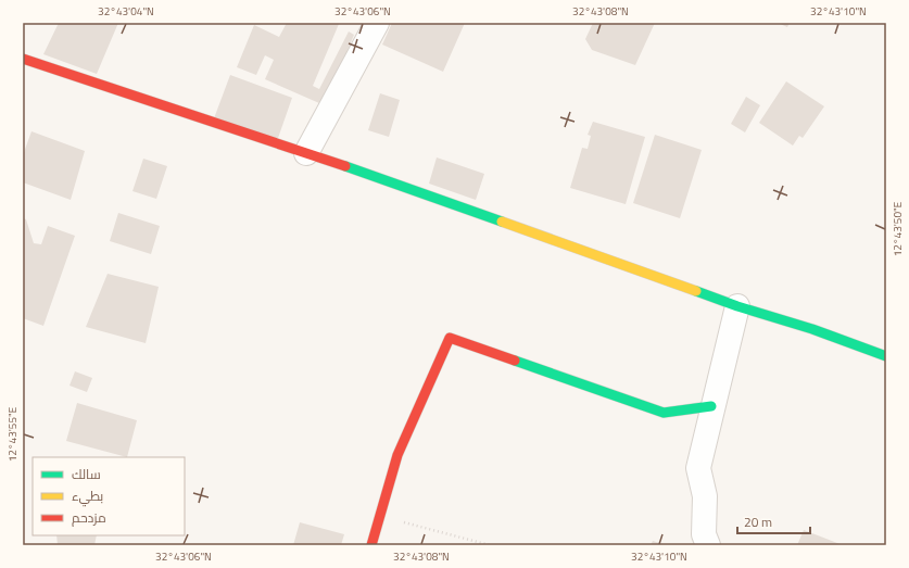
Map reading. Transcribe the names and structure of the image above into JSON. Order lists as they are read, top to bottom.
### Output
{
  "legend": ["سالك", "بطيء", "مزدحم"],
  "scale_bar": "20 m",
  "coordinates": [
    "32°43'04\"N",
    "32°43'06\"N",
    "32°43'08\"N",
    "32°43'10\"N",
    "12°43'50\"E",
    "12°43'55\"E"
  ]
}
